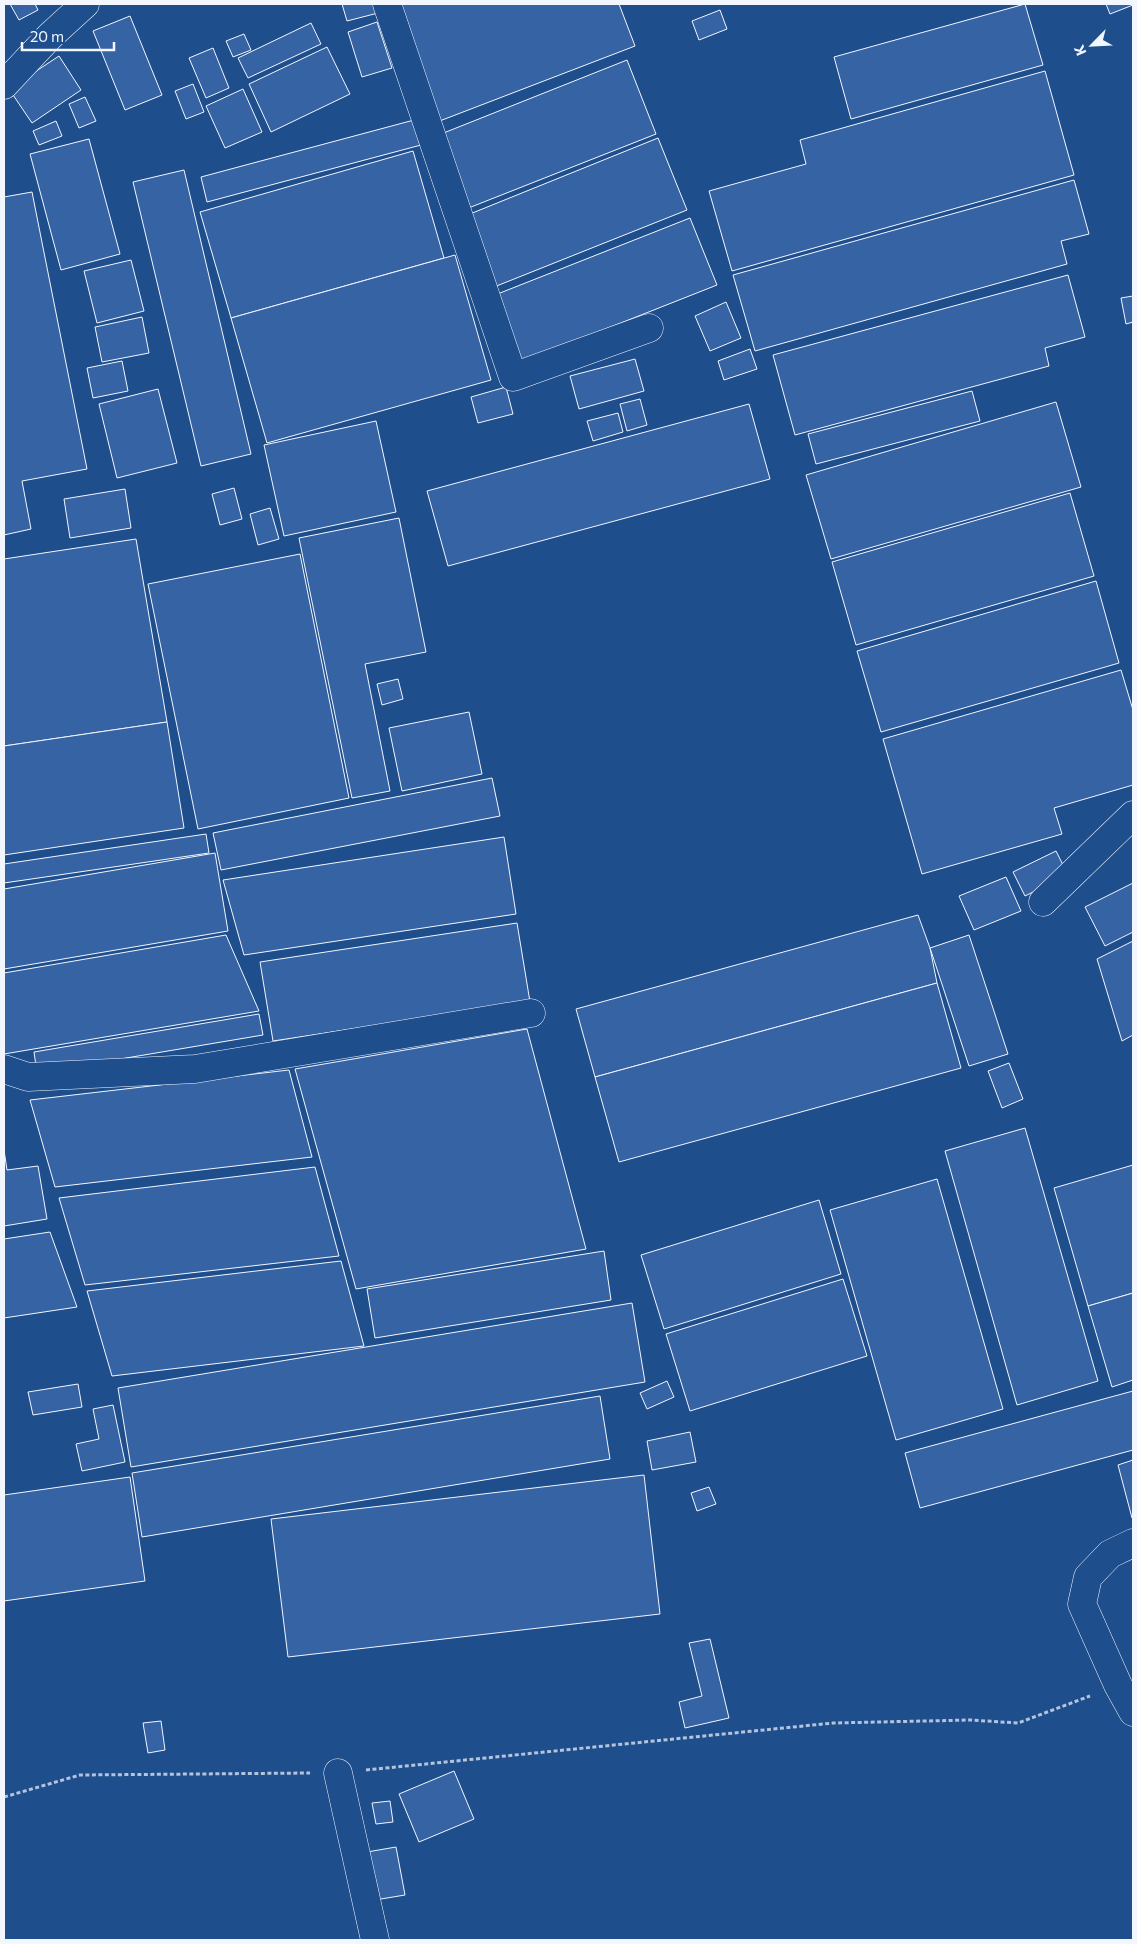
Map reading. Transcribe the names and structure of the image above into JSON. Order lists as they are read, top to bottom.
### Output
{
  "scale_bar": "20 m",
  "north": "bottom left"
}
